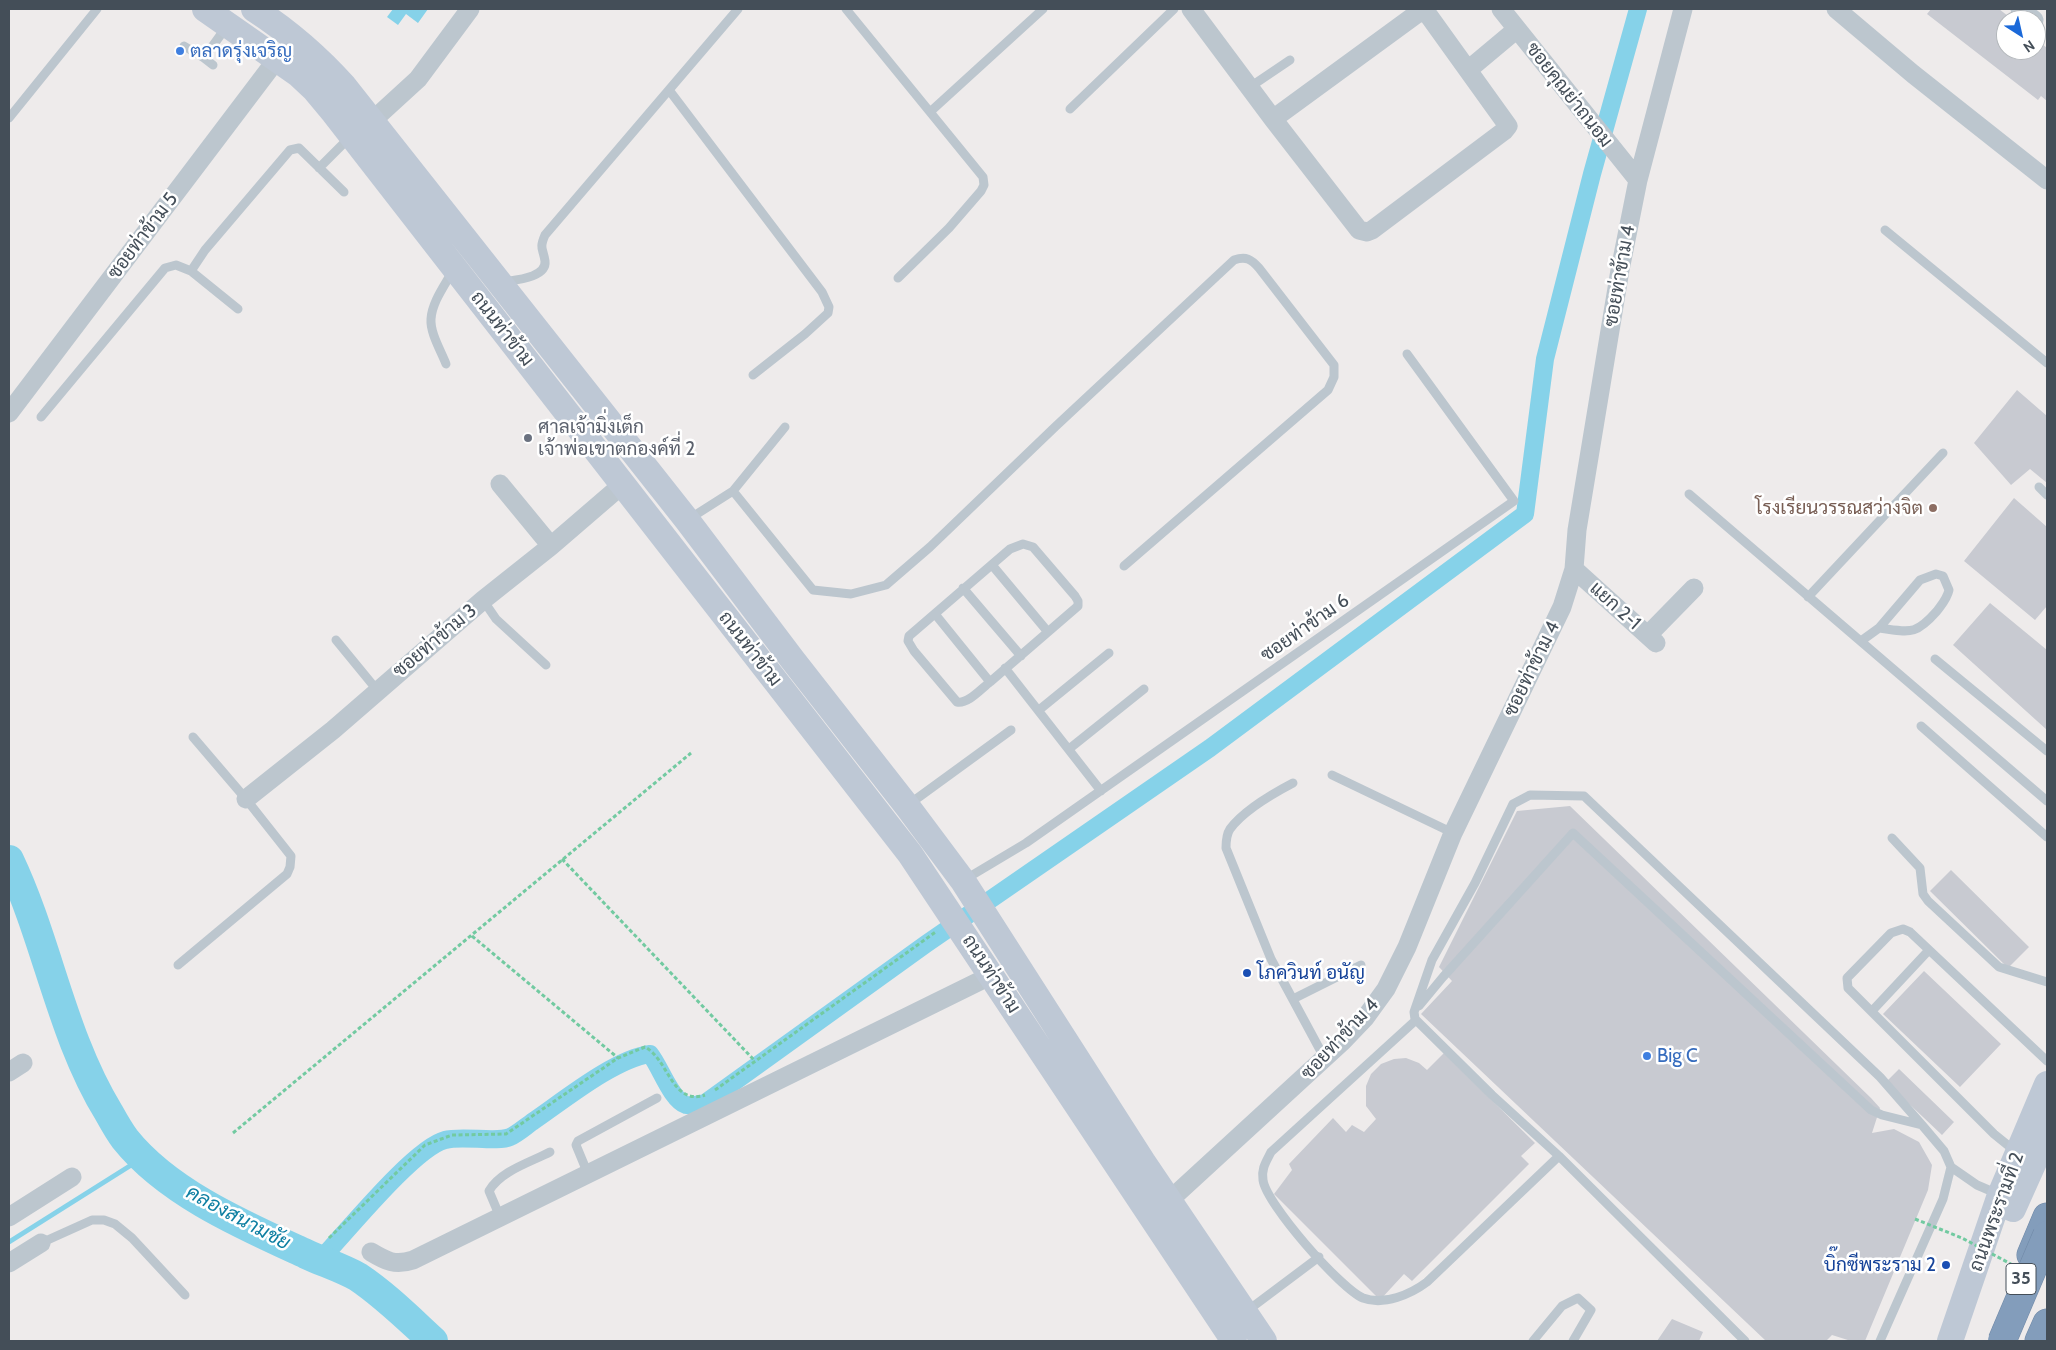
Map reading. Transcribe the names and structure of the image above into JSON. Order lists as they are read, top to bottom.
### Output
{
  "streets": {
    "highway": ["35"],
    "street": [
      "ซอยคุณย่าถนอม",
      "ซอยท่าข้าม 5",
      "ซอยท่าข้าม 4",
      "ถนนท่าข้าม",
      "แยก 2-1",
      "ซอยท่าข้าม 3",
      "ถนนพระรามที่ 2"
    ],
    "lane": ["ซอยท่าข้าม 6"]
  },
  "crossings": [
    ["ซอยคุณย่าถนอม", "ซอยท่าข้าม 4"],
    ["ซอยท่าข้าม 5", "ถนนท่าข้าม"],
    ["ซอยท่าข้าม 4", "ถนนท่าข้าม"],
    ["ซอยท่าข้าม 4", "แยก 2-1"],
    ["ถนนท่าข้าม", "ซอยท่าข้าม 6"],
    ["ถนนท่าข้าม", "ซอยท่าข้าม 3"]
  ],
  "water": ["คลองสนามชัย"],
  "places": [
    "ตลาดรุ่งเจริญ",
    "ศาลเจ้ามิ่งเต็ก เจ้าพ่อเขาตกองค์ที่ 2",
    "โรงเรียนวรรณสว่างจิต",
    "โภควินท์ อนัญ",
    "Big C",
    "บิ๊กซีพระราม 2"
  ],
  "north": "bottom right"
}
